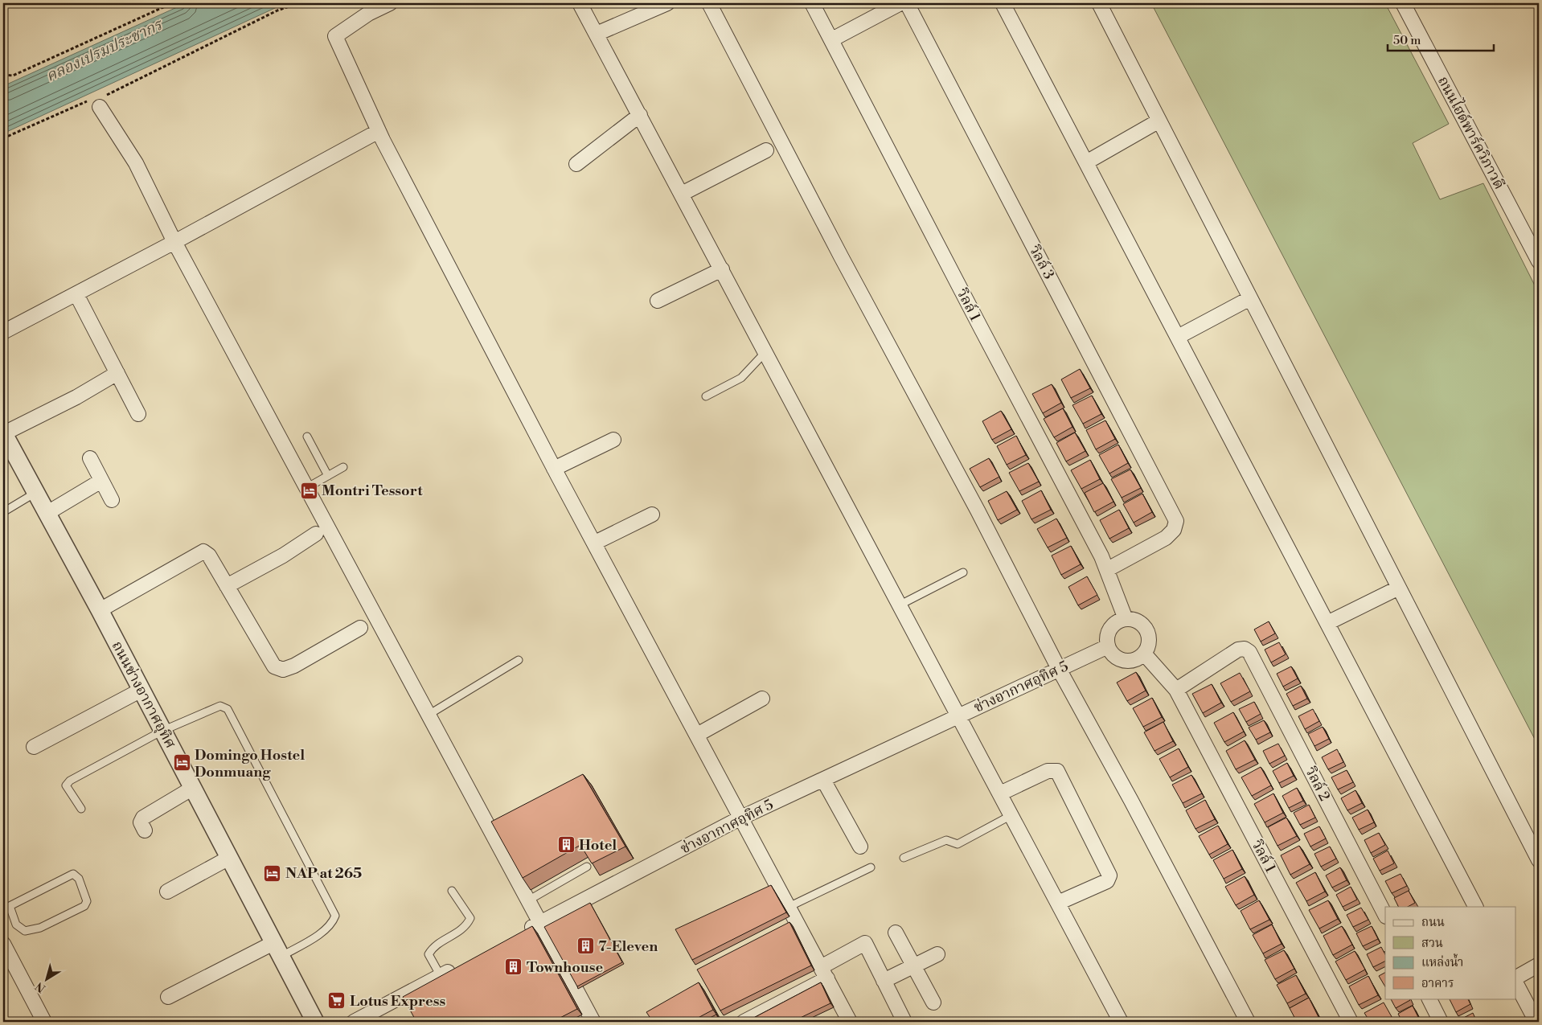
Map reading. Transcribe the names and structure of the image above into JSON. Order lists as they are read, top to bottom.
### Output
{
  "streets": {
    "street": [
      "ถนนไฮด์พาร์ควิภาวดี",
      "วิลล์ 3",
      "วิลล์ 1",
      "ช่างอากาศอุทิศ 5",
      "ถนนช่างอากาศอุทิศ",
      "วิลล์ 2"
    ]
  },
  "crossings": [
    ["วิลล์ 3", "วิลล์ 1"],
    ["วิลล์ 1", "ช่างอากาศอุทิศ 5"],
    ["วิลล์ 1", "วิลล์ 2"]
  ],
  "water": ["คลองเปรมประชากร"],
  "places": {
    "hotel": ["Montri Tessort", "Domingo Hostel Donmuang", "NAP at 265"],
    "building": ["Hotel", "7-Eleven", "Townhouse"],
    "supermarket": ["Lotus Express"]
  },
  "legend": [
    "ถนน",
    "สวน",
    "แหล่งน้ำ",
    "อาคาร"
  ],
  "scale_bar": "50 m",
  "north": "bottom left"
}
